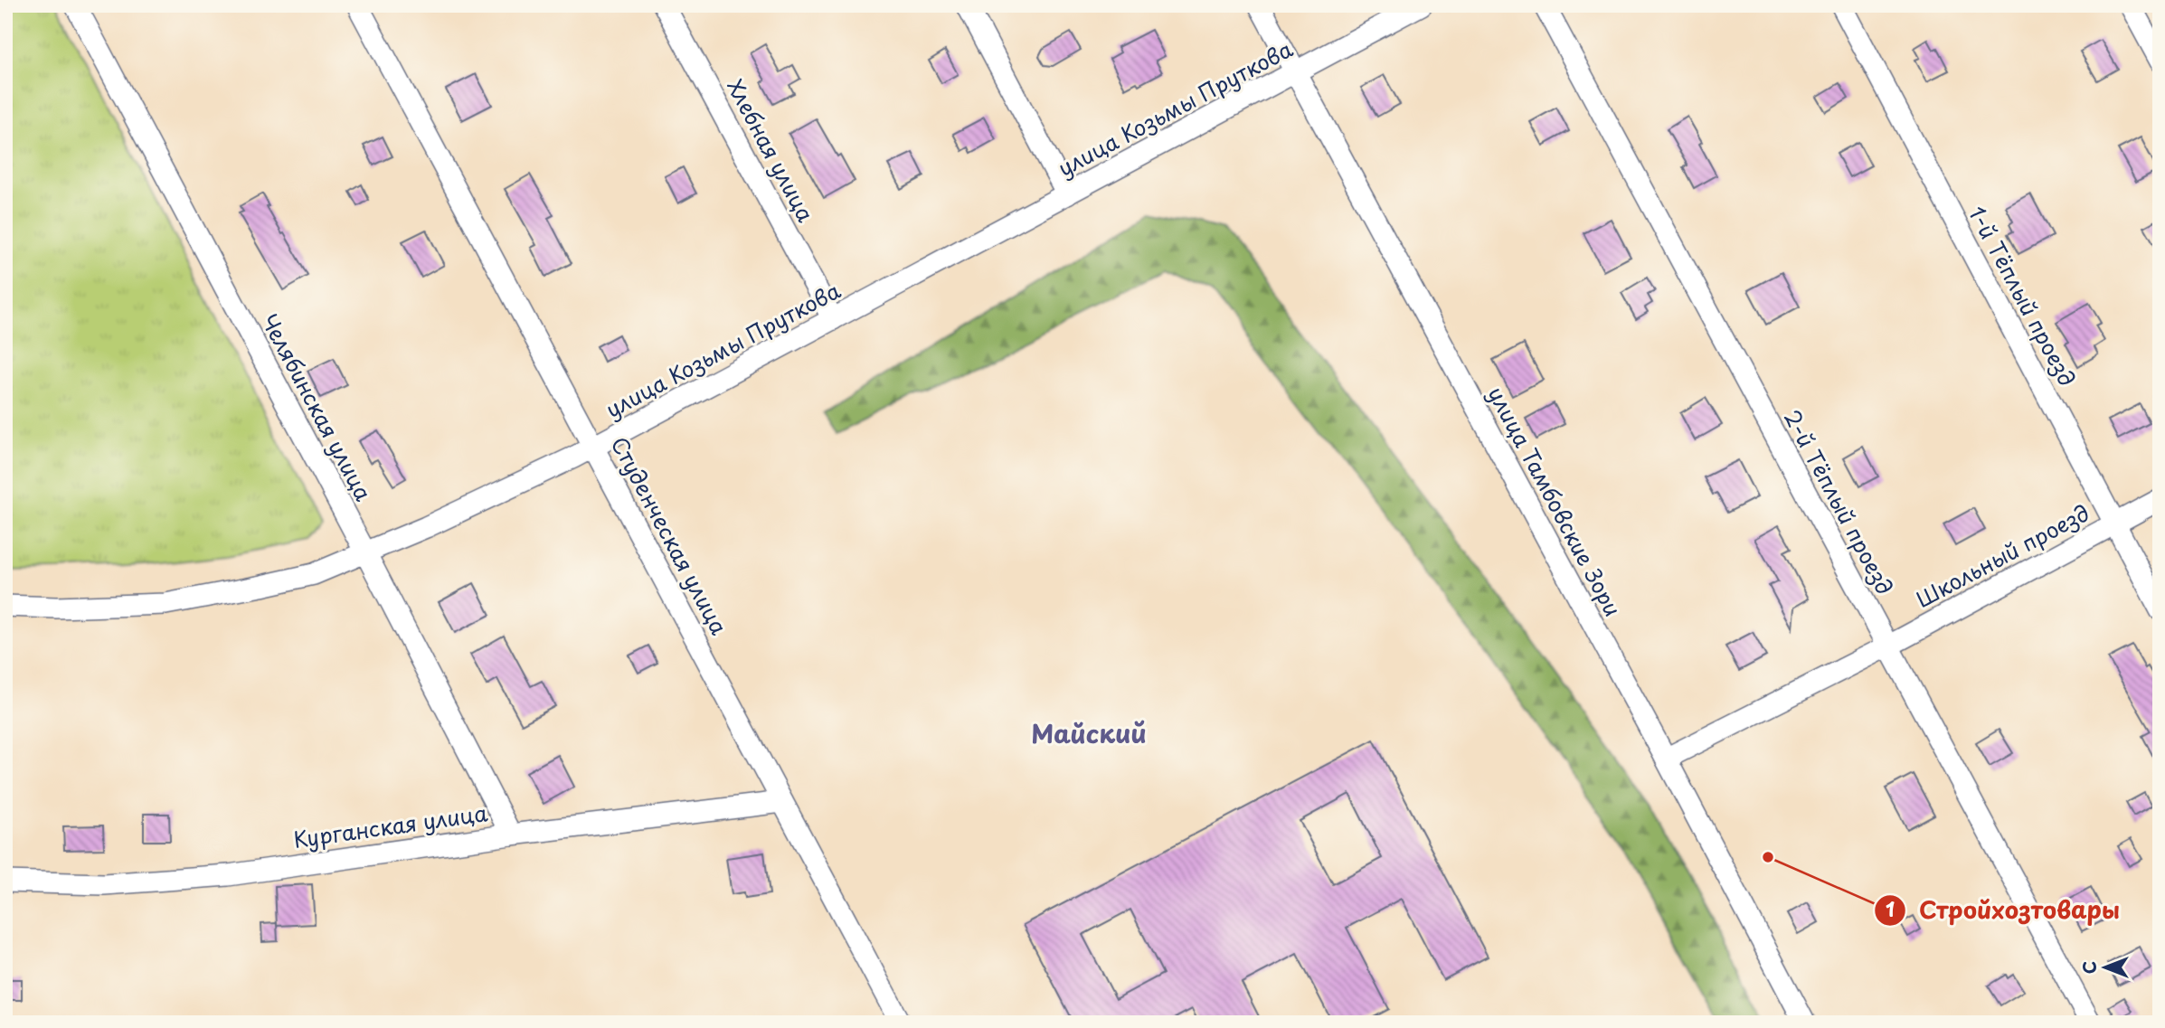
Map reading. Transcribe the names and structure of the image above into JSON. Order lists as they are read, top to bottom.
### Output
{
  "streets": {
    "street": [
      "улица Козьмы Пруткова",
      "Хлебная улица",
      "1-й Тёплый проезд",
      "Челябинская улица",
      "улица Тамбовские Зори",
      "2-й Тёплый проезд",
      "Студенческая улица",
      "Школьный проезд",
      "Курганская улица"
    ]
  },
  "crossings": [
    ["улица Козьмы Пруткова", "Хлебная улица"],
    ["улица Козьмы Пруткова", "Челябинская улица"],
    ["улица Козьмы Пруткова", "улица Тамбовские Зори"],
    ["улица Козьмы Пруткова", "Студенческая улица"],
    ["1-й Тёплый проезд", "Школьный проезд"],
    ["Челябинская улица", "Курганская улица"],
    ["улица Тамбовские Зори", "Школьный проезд"],
    ["2-й Тёплый проезд", "Школьный проезд"],
    ["Студенческая улица", "Курганская улица"]
  ],
  "districts": ["Майский"],
  "places": ["Стройхозтовары"],
  "north": "left"
}
